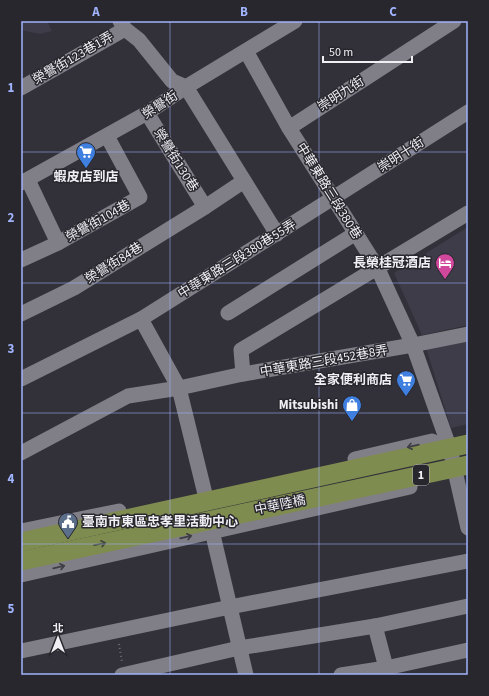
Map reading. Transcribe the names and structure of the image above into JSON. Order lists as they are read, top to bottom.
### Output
{
  "streets": {
    "main road": ["1", "中華陸橋"],
    "street": [
      "榮譽街123巷1弄",
      "崇明九街",
      "榮譽街",
      "崇明十街",
      "榮譽街130巷",
      "中華東路三段380巷",
      "榮譽街104巷",
      "中華東路三段380巷55弄",
      "榮譽街84巷",
      "中華東路三段452巷8弄"
    ]
  },
  "crossings": [
    ["崇明九街", "中華東路三段380巷"],
    ["榮譽街", "榮譽街130巷"],
    ["榮譽街", "中華東路三段380巷"],
    ["榮譽街", "榮譽街104巷"],
    ["崇明十街", "中華東路三段380巷"],
    ["崇明十街", "中華東路三段380巷55弄"],
    ["榮譽街130巷", "榮譽街84巷"],
    ["中華東路三段380巷", "中華東路三段380巷55弄"],
    ["中華東路三段380巷", "中華東路三段452巷8弄"],
    ["中華東路三段380巷", "中華陸橋"]
  ],
  "places": {
    "supermarket": ["蝦皮店到店", "全家便利商店"],
    "hotel": ["長榮桂冠酒店"],
    "shop": ["Mitsubishi"],
    "public building": ["臺南市東區忠孝里活動中心"]
  },
  "scale_bar": "50 m",
  "north": "top",
  "grid": {
    "columns": ["A", "B", "C"],
    "rows": [
      "1",
      "2",
      "3",
      "4",
      "5"
    ]
  }
}
